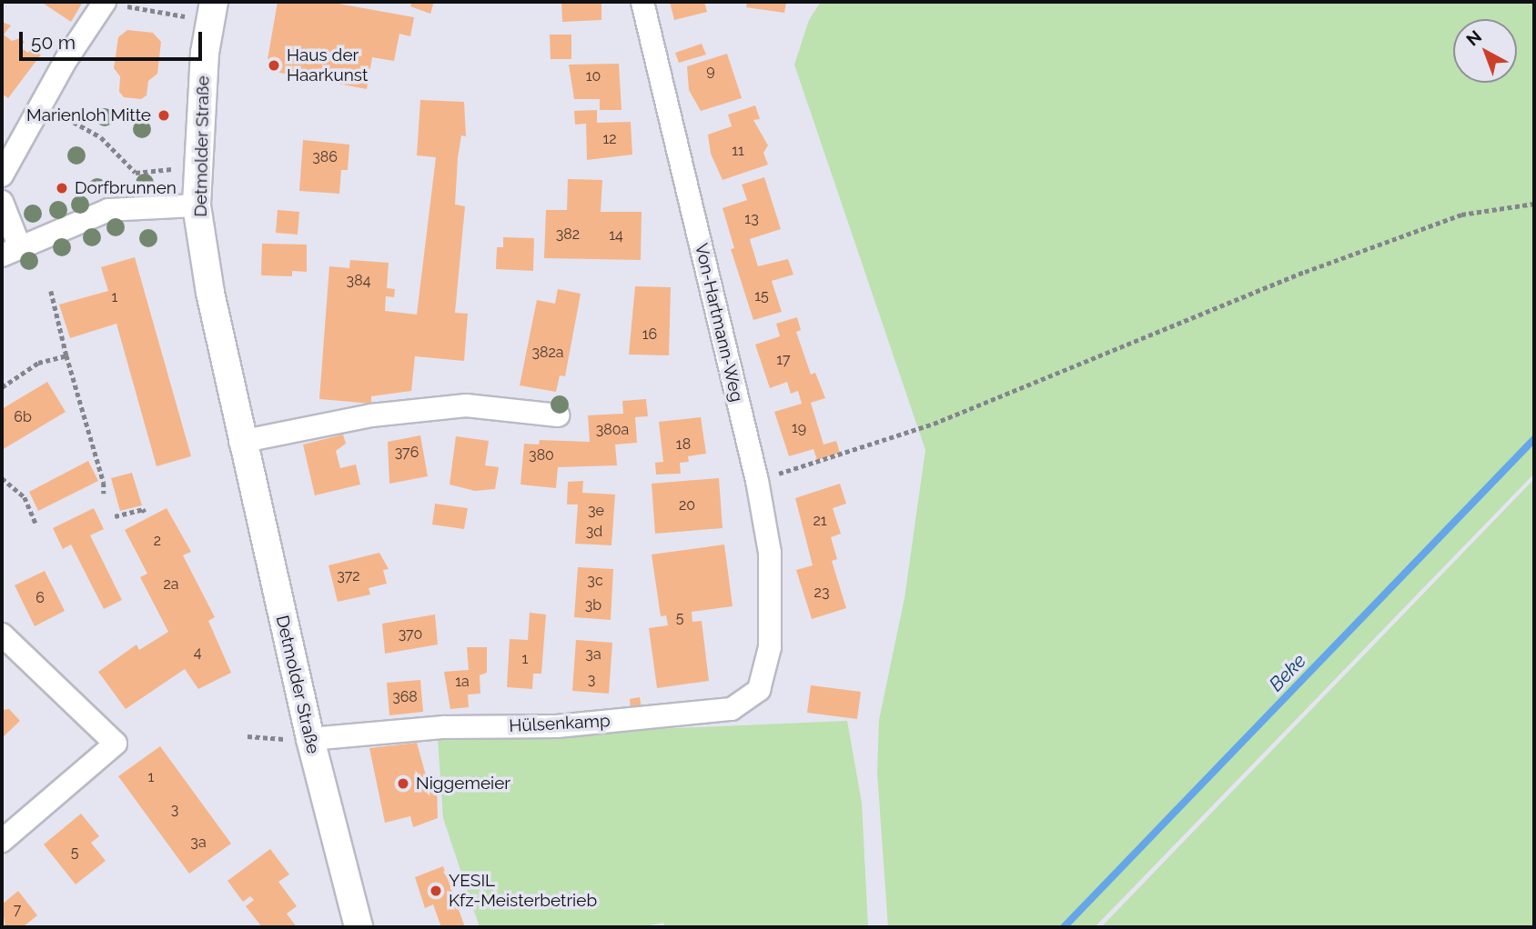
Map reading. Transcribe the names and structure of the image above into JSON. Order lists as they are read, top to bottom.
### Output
{
  "streets": {
    "street": ["Detmolder Straße", "Von-Hartmann-Weg", "Hülsenkamp"]
  },
  "crossings": [
    ["Detmolder Straße", "Hülsenkamp"],
    ["Von-Hartmann-Weg", "Hülsenkamp"]
  ],
  "water": ["Beke"],
  "places": [
    "Haus der Haarkunst",
    "Marienloh Mitte",
    "Dorfbrunnen",
    "Niggemeier",
    "YESIL Kfz-Meisterbetrieb"
  ],
  "house_numbers": [
    "9",
    "10",
    "12",
    "11",
    "386",
    "13",
    "382",
    "14",
    "384",
    "15",
    "1",
    "16",
    "382a",
    "17",
    "6b",
    "19",
    "380a",
    "18",
    "376",
    "380",
    "20",
    "3e",
    "21",
    "3d",
    "2",
    "372",
    "3c",
    "2a",
    "23",
    "6",
    "3b",
    "5",
    "370",
    "4",
    "3a",
    "1",
    "3",
    "1a",
    "368",
    "1",
    "3",
    "3a",
    "5",
    "7"
  ],
  "scale_bar": "50 m",
  "north": "top left"
}
